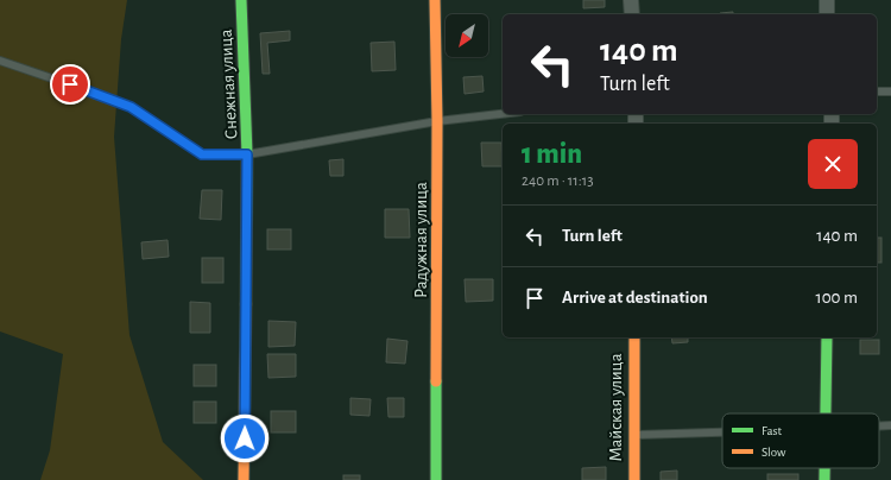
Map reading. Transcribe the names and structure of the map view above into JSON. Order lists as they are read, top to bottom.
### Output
{
  "streets": {
    "street": ["Снежная улица", "Радужная улица", "Майская улица"]
  },
  "legend": ["Fast", "Slow"],
  "north": "bottom left",
  "page": {
    "turn": ["140 m", "Turn left"],
    "heading": ["1 min", "240 m · 11:13"],
    "list": [
      {
        "name": "Turn left",
        "value": "140 m"
      },
      {
        "name": "Arrive at destination",
        "value": "100 m"
      }
    ]
  }
}
